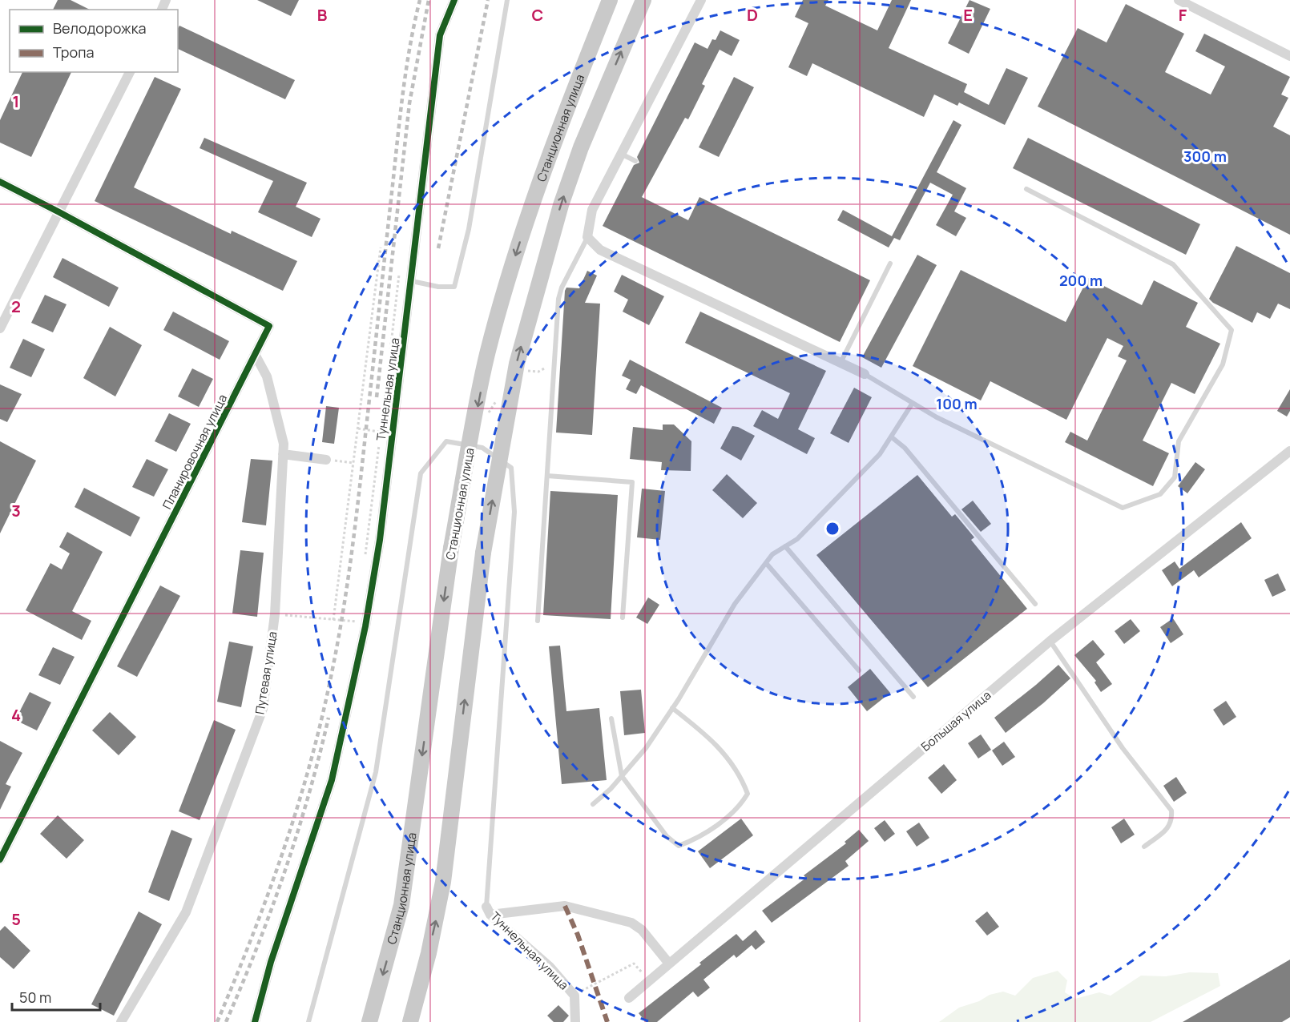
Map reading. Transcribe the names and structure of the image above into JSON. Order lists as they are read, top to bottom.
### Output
{
  "streets": {
    "main road": ["Станционная улица"],
    "street": [
      "Туннельная улица",
      "Планировочная улица",
      "Путевая улица",
      "Большая улица"
    ]
  },
  "crossings": [
    ["Планировочная улица", "Путевая улица"]
  ],
  "legend": ["Велодорожка", "Тропа"],
  "scale_bar": "50 m",
  "grid": {
    "columns": [
      "B",
      "C",
      "D",
      "E",
      "F"
    ],
    "rows": [
      "1",
      "2",
      "3",
      "4",
      "5"
    ]
  },
  "rings": ["300 m", "200 m", "100 m"]
}
